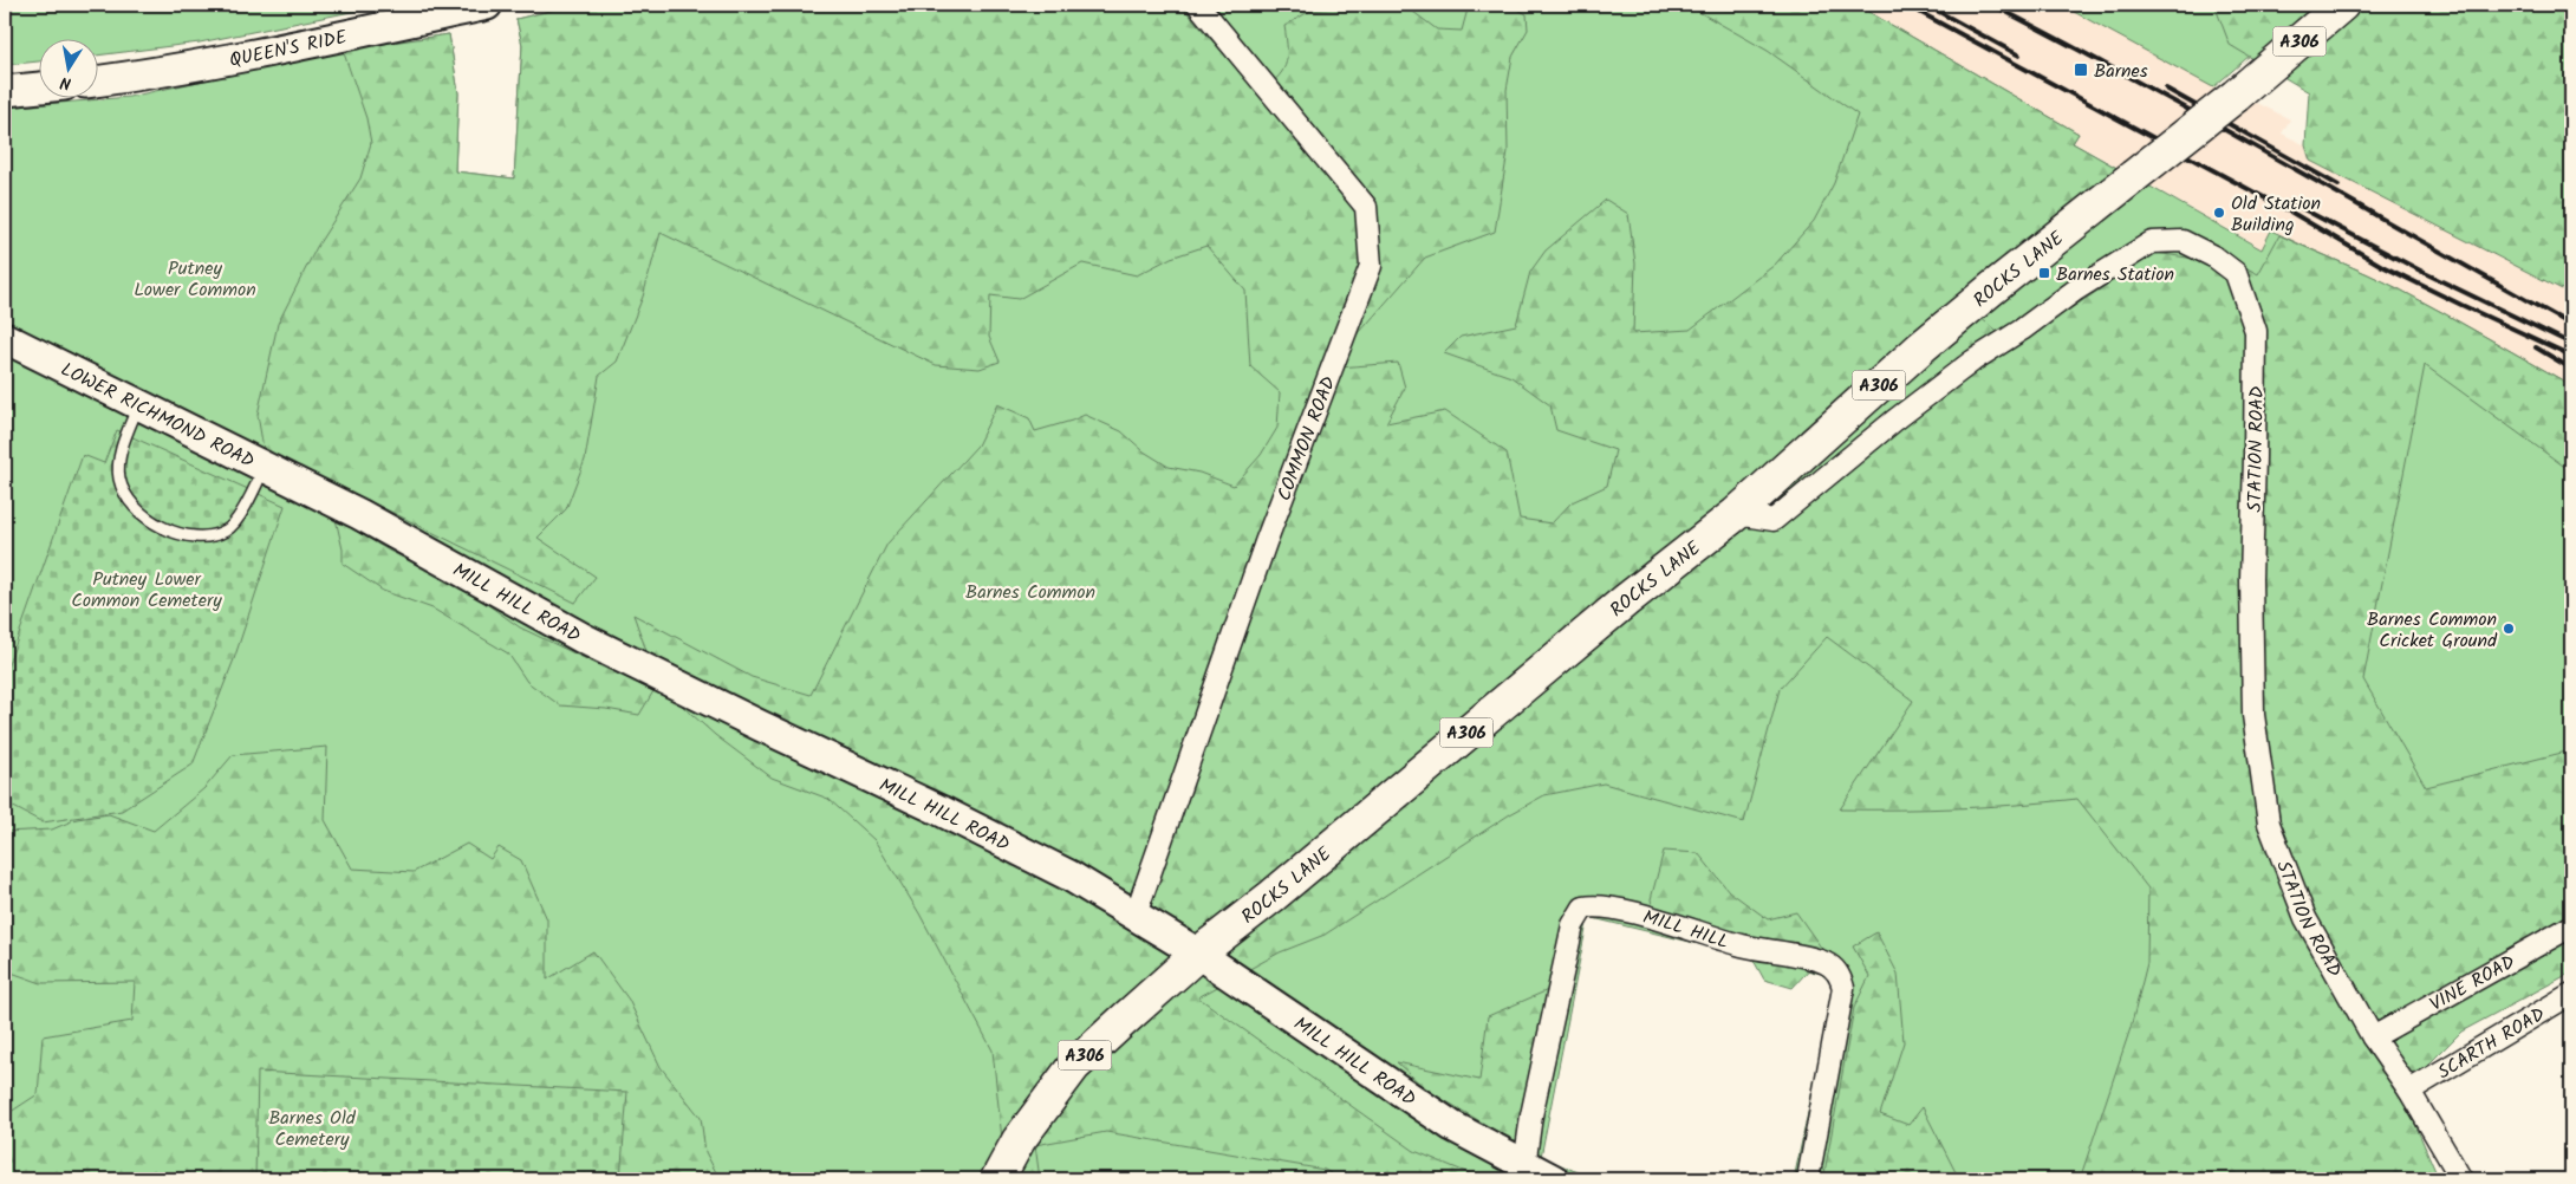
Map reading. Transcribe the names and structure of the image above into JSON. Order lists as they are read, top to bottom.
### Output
{
  "streets": {
    "main road": [
      "A306",
      "QUEEN'S RIDE",
      "ROCKS LANE",
      "LOWER RICHMOND ROAD",
      "MILL HILL ROAD"
    ],
    "street": [
      "COMMON ROAD",
      "STATION ROAD",
      "MILL HILL",
      "VINE ROAD",
      "SCARTH ROAD"
    ]
  },
  "crossings": [
    ["ROCKS LANE", "STATION ROAD"],
    ["ROCKS LANE", "MILL HILL ROAD"],
    ["LOWER RICHMOND ROAD", "MILL HILL ROAD"],
    ["COMMON ROAD", "MILL HILL ROAD"],
    ["STATION ROAD", "VINE ROAD"],
    ["STATION ROAD", "SCARTH ROAD"],
    ["MILL HILL ROAD", "MILL HILL"]
  ],
  "parks": [
    "Putney Lower Common",
    "Putney Lower Common Cemetery",
    "Barnes Common",
    "Barnes Old Cemetery"
  ],
  "places": {
    "transit": ["Barnes", "Barnes Station"],
    "other": ["Old Station Building", "Barnes Common Cricket Ground"]
  },
  "north": "bottom"
}
